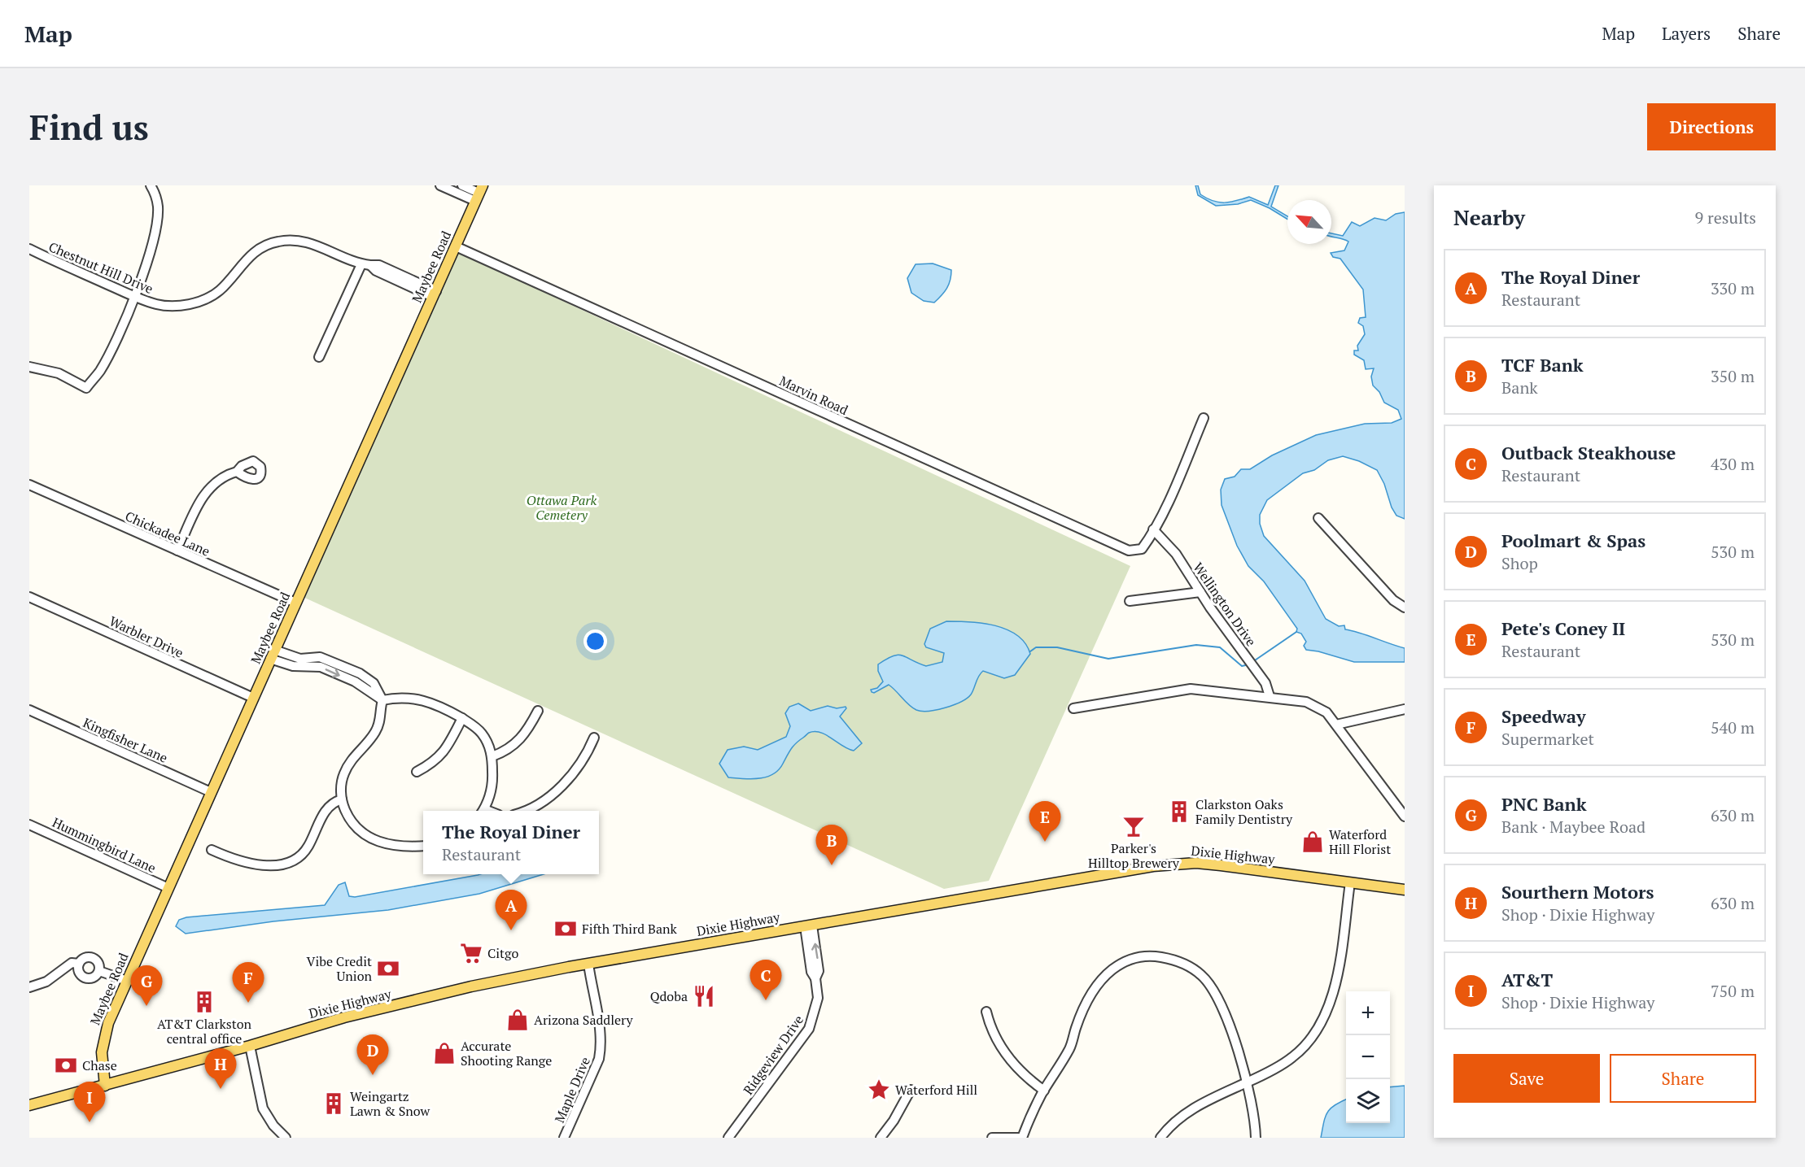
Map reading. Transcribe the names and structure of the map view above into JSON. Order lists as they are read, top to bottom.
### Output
{
  "streets": {
    "main road": ["Maybee Road", "Dixie Highway"],
    "street": [
      "Chestnut Hill Drive",
      "Marvin Road",
      "Chickadee Lane",
      "Wellington Drive",
      "Warbler Drive",
      "Kingfisher Lane",
      "Hummingbird Lane",
      "Ridgeview Drive",
      "Maple Drive"
    ]
  },
  "crossings": [
    ["Maybee Road", "Chestnut Hill Drive"],
    ["Maybee Road", "Marvin Road"],
    ["Maybee Road", "Chickadee Lane"],
    ["Maybee Road", "Warbler Drive"],
    ["Maybee Road", "Kingfisher Lane"],
    ["Maybee Road", "Hummingbird Lane"],
    ["Maybee Road", "Dixie Highway"],
    ["Marvin Road", "Wellington Drive"],
    ["Dixie Highway", "Ridgeview Drive"],
    ["Dixie Highway", "Maple Drive"]
  ],
  "parks": ["Ottawa Park Cemetery"],
  "places": {
    "building": ["Clarkston Oaks Family Dentistry", "AT&T Clarkston central office", "Weingartz Lawn & Snow"],
    "bar": ["Parker's Hilltop Brewery"],
    "shop": ["Waterford Hill Florist", "Arizona Saddlery", "Accurate Shooting Range"],
    "bank": ["Fifth Third Bank", "Vibe Credit Union", "Chase"],
    "supermarket": ["Citgo"],
    "restaurant": ["Qdoba"],
    "place": ["Waterford Hill"]
  },
  "north": "top left",
  "page": {
    "header": "Map",
    "nav": ["Map", "Layers", "Share"],
    "buttons": [
      "Directions",
      ["Save", "Share"]
    ],
    "title": "Find us",
    "heading": ["Nearby", "9 results"],
    "list": [
      {
        "mark": "A",
        "name": "The Royal Diner",
        "note": "Restaurant",
        "value": "330 m"
      },
      {
        "mark": "B",
        "name": "TCF Bank",
        "note": "Bank",
        "value": "350 m"
      },
      {
        "mark": "C",
        "name": "Outback Steakhouse",
        "note": "Restaurant",
        "value": "430 m"
      },
      {
        "mark": "D",
        "name": "Poolmart & Spas",
        "note": "Shop",
        "value": "530 m"
      },
      {
        "mark": "E",
        "name": "Pete's Coney II",
        "note": "Restaurant",
        "value": "530 m"
      },
      {
        "mark": "F",
        "name": "Speedway",
        "note": "Supermarket",
        "value": "540 m"
      },
      {
        "mark": "G",
        "name": "PNC Bank",
        "note": "Bank · Maybee Road",
        "value": "630 m"
      },
      {
        "mark": "H",
        "name": "Sourthern Motors",
        "note": "Shop · Dixie Highway",
        "value": "630 m"
      },
      {
        "mark": "I",
        "name": "AT&T",
        "note": "Shop · Dixie Highway",
        "value": "750 m"
      }
    ],
    "pins": [
      "E",
      "B",
      "A",
      "C",
      "F",
      "G",
      "D",
      "H",
      "I"
    ],
    "popup": ["The Royal Diner", "Restaurant"],
    "map_buttons": ["+", "−"]
  }
}
